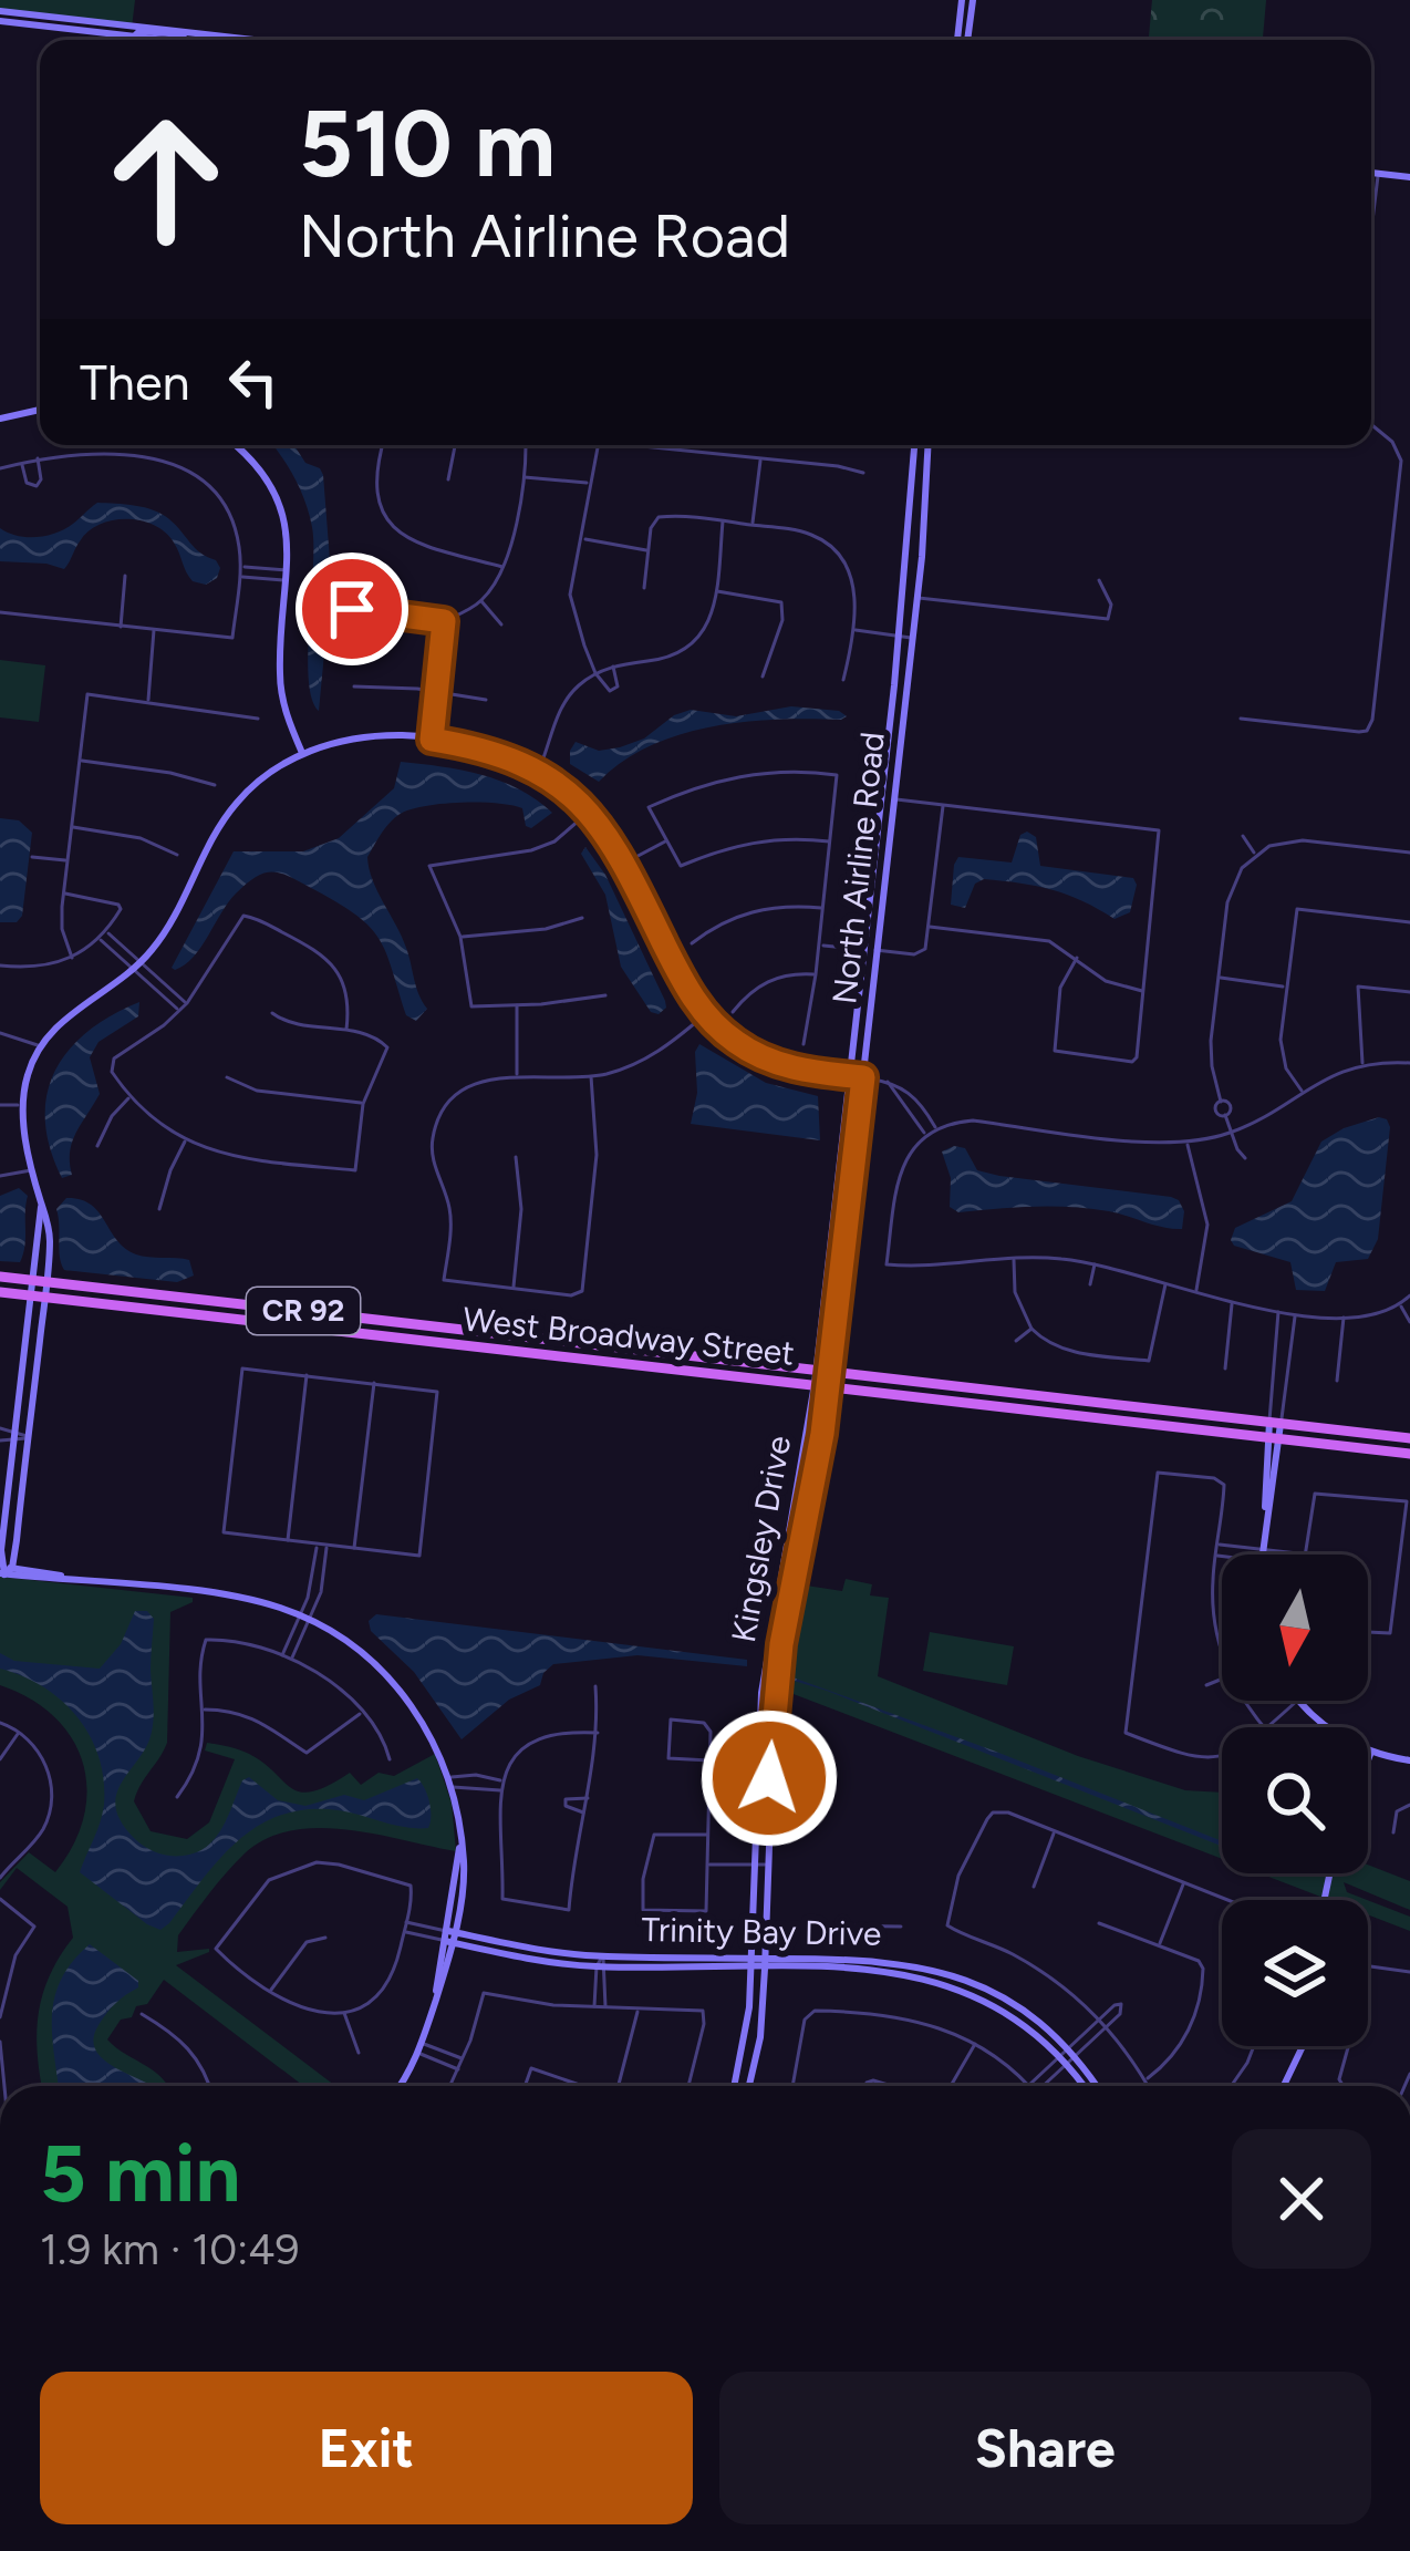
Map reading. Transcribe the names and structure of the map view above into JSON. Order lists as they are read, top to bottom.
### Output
{
  "streets": {
    "main road": ["CR 92", "West Broadway Street"],
    "street": ["North Airline Road", "Kingsley Drive", "Trinity Bay Drive"]
  },
  "crossings": [
    ["North Airline Road", "West Broadway Street"],
    ["North Airline Road", "Kingsley Drive"],
    ["West Broadway Street", "Kingsley Drive"],
    ["Kingsley Drive", "Trinity Bay Drive"]
  ],
  "north": "bottom",
  "page": {
    "turn": ["510 m", "North Airline Road"],
    "then": "Then",
    "heading": ["5 min", "1.9 km · 10:49"],
    "buttons": ["Exit", "Share"]
  }
}
